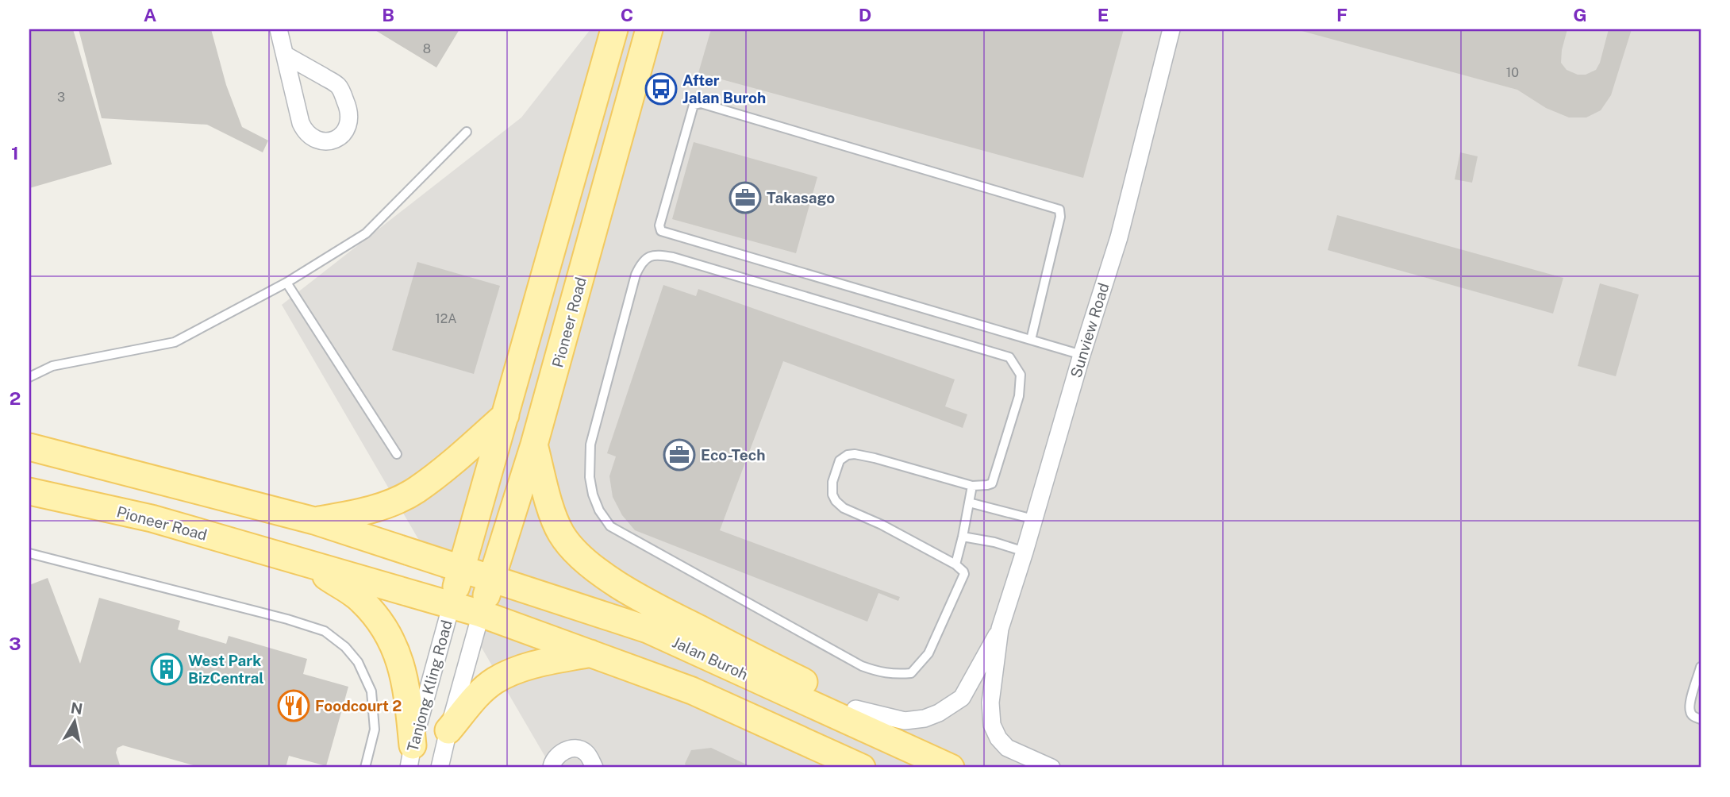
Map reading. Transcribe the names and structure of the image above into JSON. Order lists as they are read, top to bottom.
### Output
{
  "streets": {
    "main road": ["Pioneer Road", "Jalan Buroh"],
    "street": ["Sunview Road", "Tanjong Kling Road"]
  },
  "crossings": [
    ["Pioneer Road", "Jalan Buroh"],
    ["Pioneer Road", "Tanjong Kling Road"]
  ],
  "places": {
    "bus stop": ["After Jalan Buroh"],
    "office": ["Takasago", "Eco-Tech"],
    "building": ["West Park BizCentral"],
    "restaurant": ["Foodcourt 2"]
  },
  "house_numbers": [
    "8",
    "10",
    "3",
    "12A"
  ],
  "north": "top",
  "grid": {
    "columns": [
      "A",
      "B",
      "C",
      "D",
      "E",
      "F",
      "G"
    ],
    "rows": ["1", "2", "3"]
  }
}
